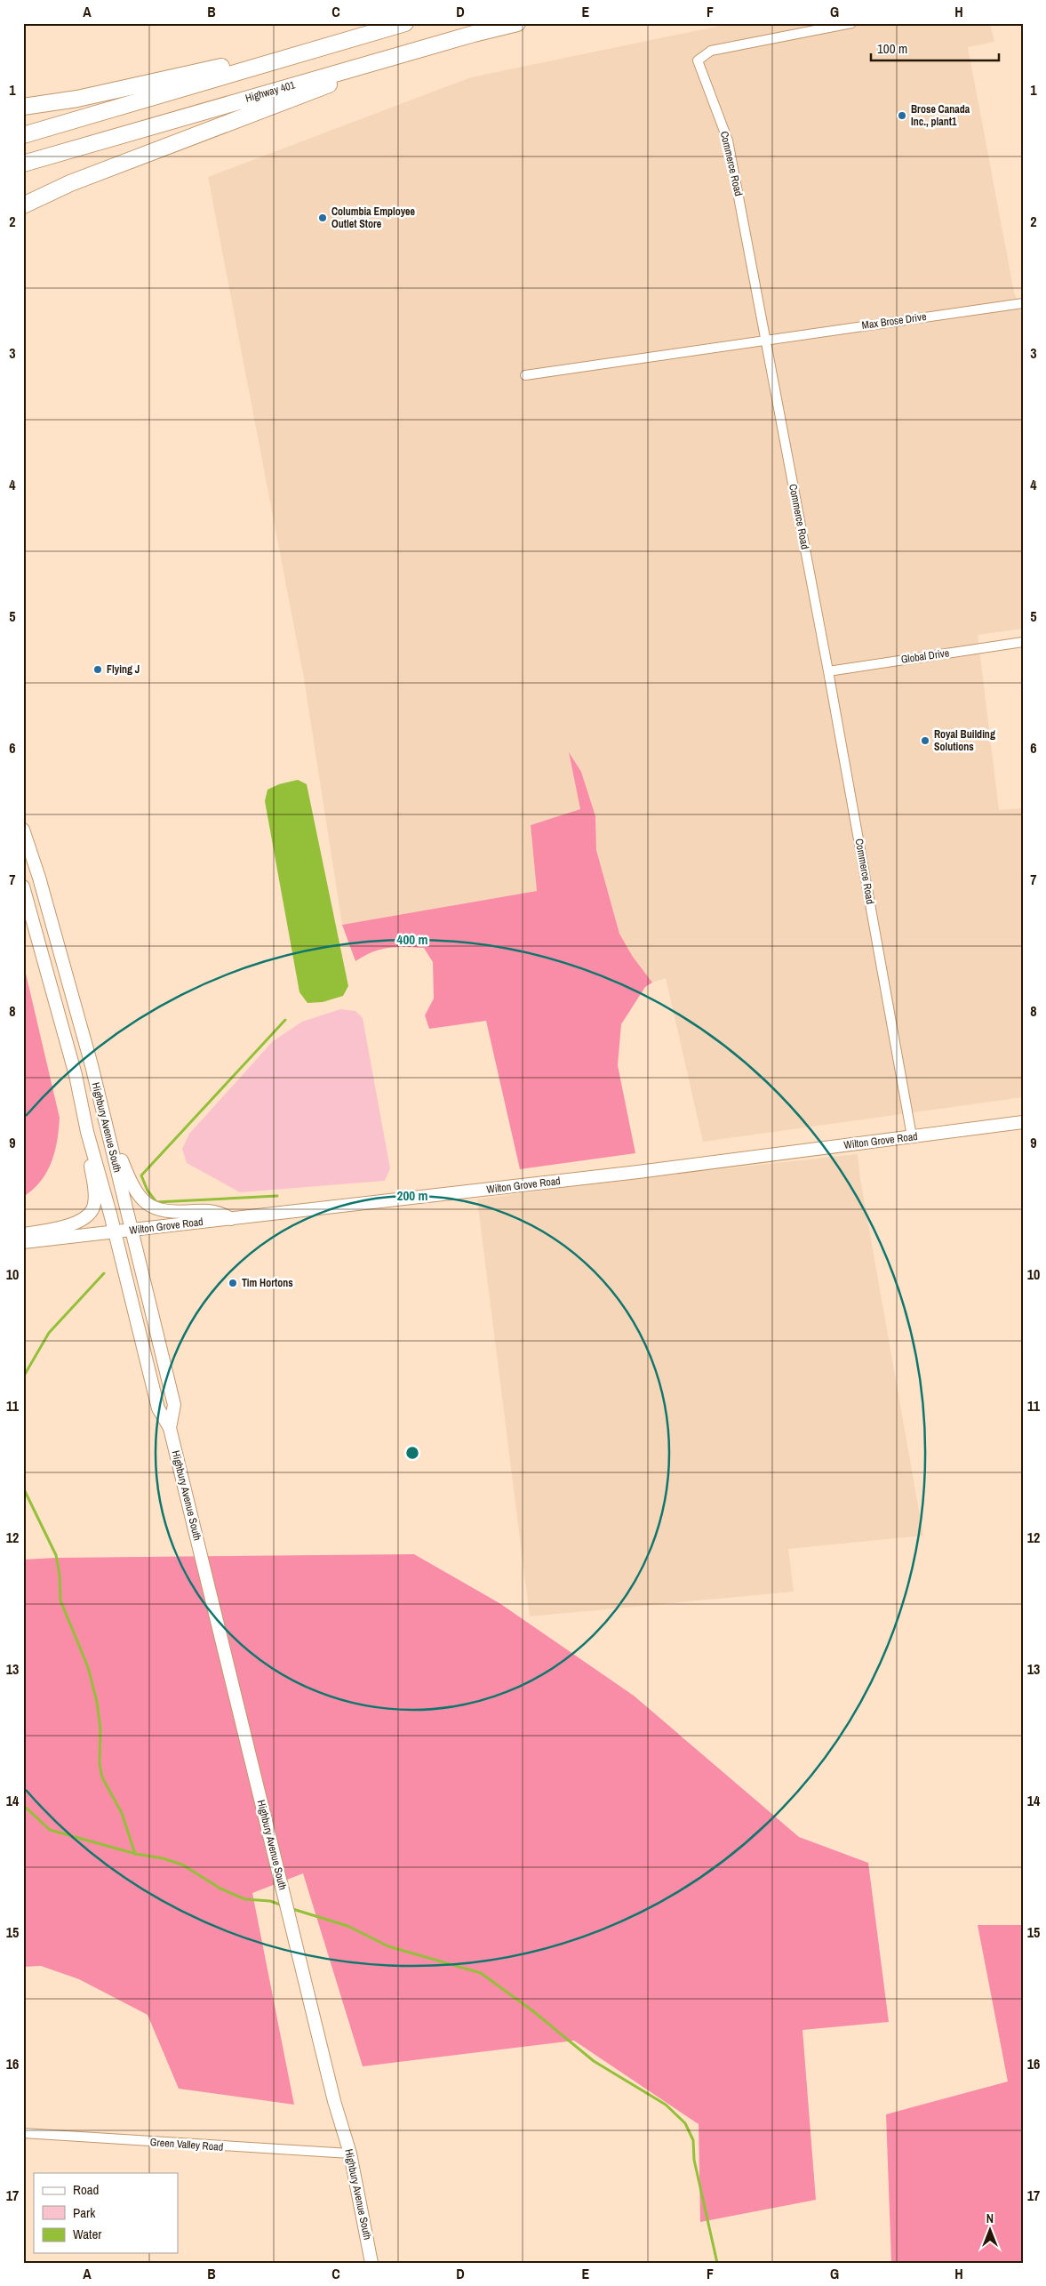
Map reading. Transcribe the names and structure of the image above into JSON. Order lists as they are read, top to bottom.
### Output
{
  "streets": {
    "highway": ["Highway 401"],
    "main road": ["Highbury Avenue South", "Wilton Grove Road"],
    "street": [
      "Commerce Road",
      "Max Brose Drive",
      "Global Drive",
      "Green Valley Road"
    ]
  },
  "crossings": [
    ["Commerce Road", "Max Brose Drive"],
    ["Commerce Road", "Global Drive"],
    ["Commerce Road", "Wilton Grove Road"],
    ["Highbury Avenue South", "Wilton Grove Road"],
    ["Highbury Avenue South", "Green Valley Road"]
  ],
  "places": [
    "Brose Canada Inc., plant1",
    "Columbia Employee Outlet Store",
    "Flying J",
    "Royal Building Solutions",
    "Tim Hortons"
  ],
  "legend": ["Road", "Park", "Water"],
  "scale_bar": "100 m",
  "north": "top",
  "grid": {
    "columns": [
      "A",
      "B",
      "C",
      "D",
      "E",
      "F",
      "G",
      "H"
    ],
    "rows": [
      "1",
      "2",
      "3",
      "4",
      "5",
      "6",
      "7",
      "8",
      "9",
      "10",
      "11",
      "12",
      "13",
      "14",
      "15",
      "16",
      "17"
    ]
  },
  "rings": ["400 m", "200 m"]
}
